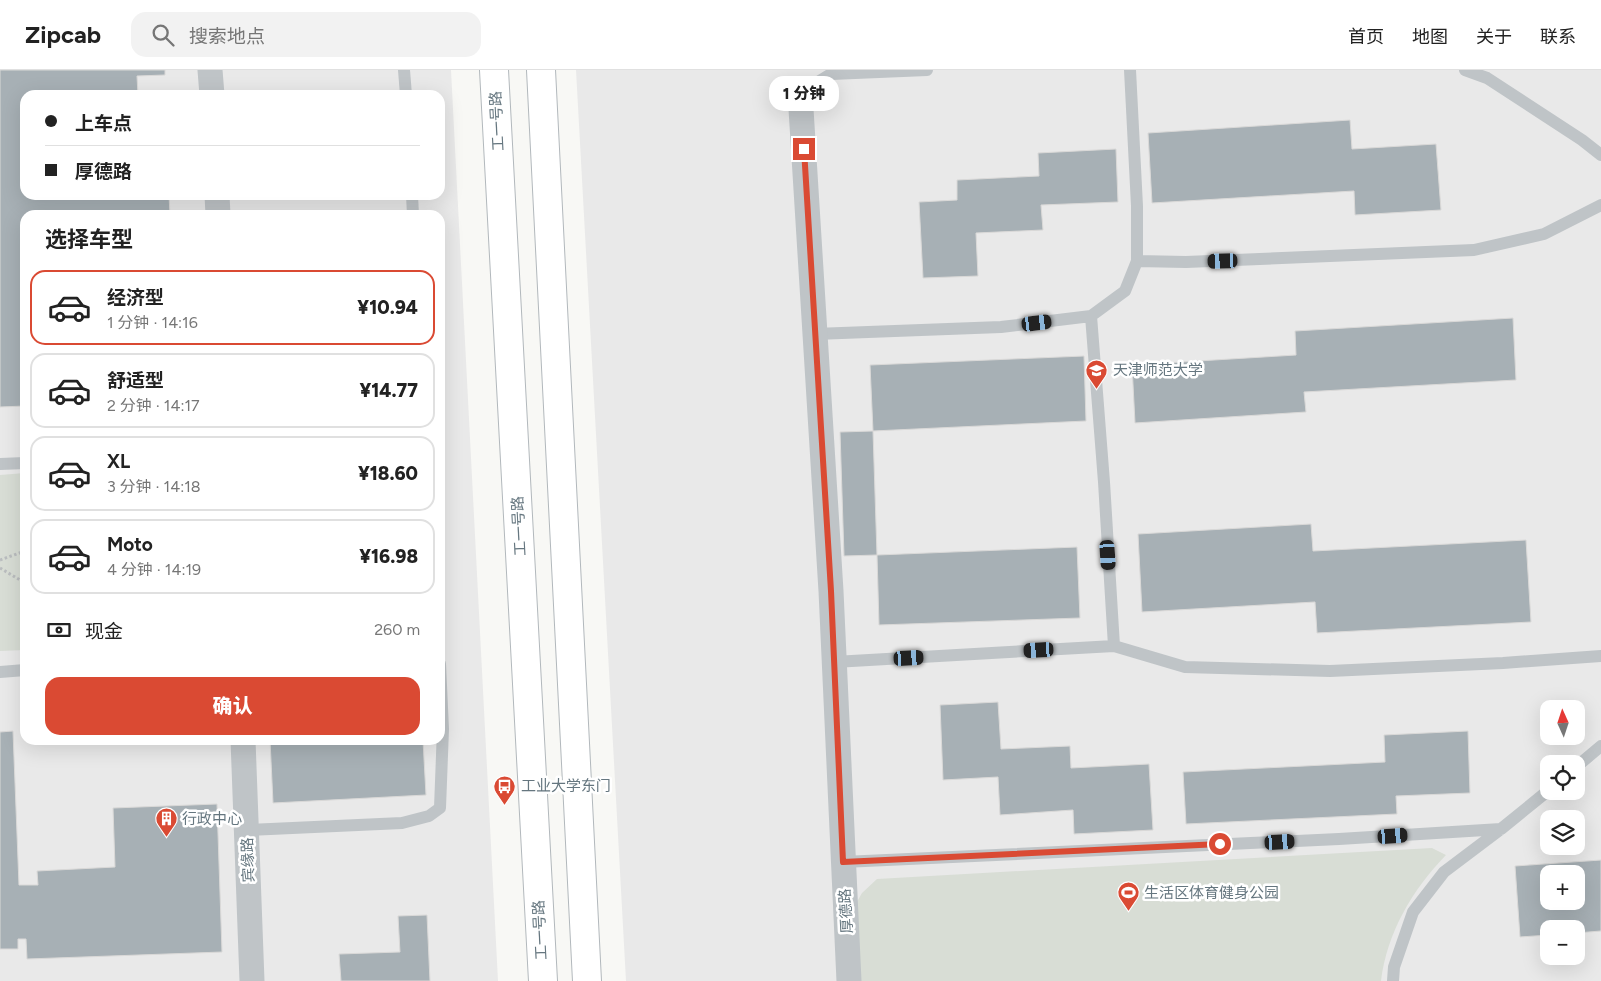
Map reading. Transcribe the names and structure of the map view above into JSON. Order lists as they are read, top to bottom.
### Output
{
  "streets": {
    "main road": ["工一号路"],
    "street": ["宾缘路", "厚德路"]
  },
  "places": {
    "school or university": ["天津师范大学"],
    "bus stop": ["工业大学东门"],
    "building": ["行政中心"],
    "sports": ["生活区体育健身公园"]
  },
  "north": "top",
  "page": {
    "header": "Zipcab",
    "search": "搜索地点",
    "nav": [
      "首页",
      "地图",
      "关于",
      "联系"
    ],
    "bubble": "1 分钟",
    "banner": ["上车点", "厚德路"],
    "heading": "选择车型",
    "list": [
      {
        "name": "经济型",
        "note": "1 分钟 · 14:16",
        "value": "¥10.94"
      },
      {
        "name": "舒适型",
        "note": "2 分钟 · 14:17",
        "value": "¥14.77"
      },
      {
        "name": "XL",
        "note": "3 分钟 · 14:18",
        "value": "¥18.60"
      },
      {
        "name": "Moto",
        "note": "4 分钟 · 14:19",
        "value": "¥16.98"
      }
    ],
    "pay": ["现金", "260 m"],
    "buttons": "确认",
    "map_buttons": ["+", "−"]
  }
}
